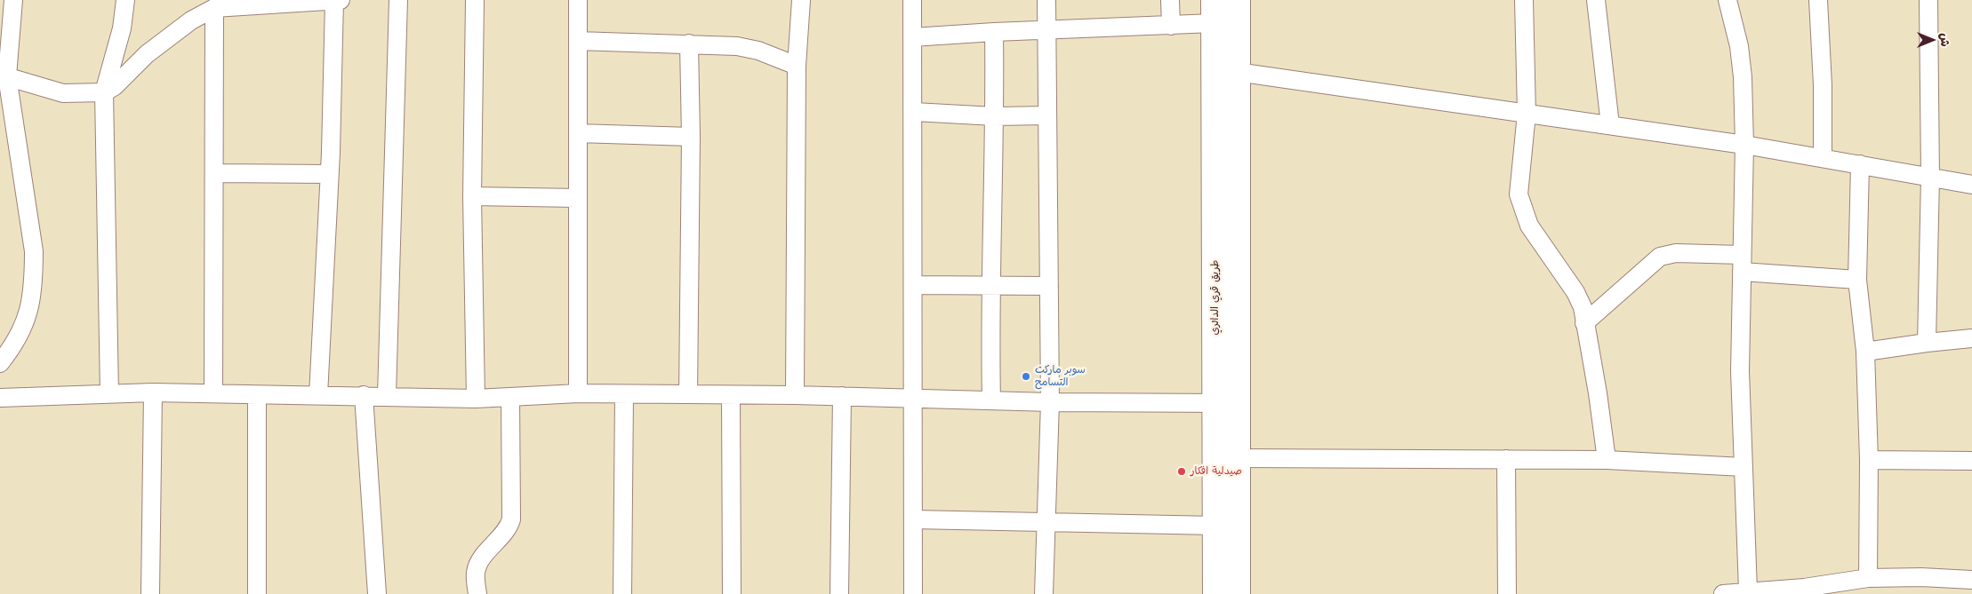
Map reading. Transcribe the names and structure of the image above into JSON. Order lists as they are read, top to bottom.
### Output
{
  "streets": {
    "highway": ["طريق قري الدائري"]
  },
  "places": ["سوبر ماركت التسامح", "صيدلية افكار"],
  "north": "right"
}
